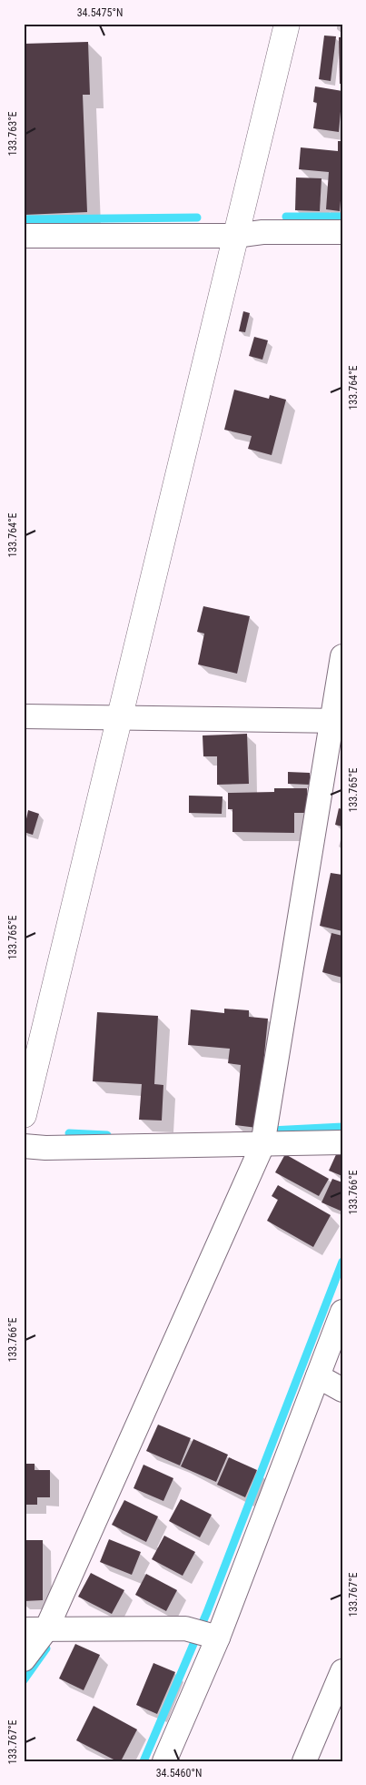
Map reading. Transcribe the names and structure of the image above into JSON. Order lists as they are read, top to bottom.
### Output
{
  "coordinates": [
    "34.5475°N",
    "133.763°E",
    "133.764°E",
    "133.765°E",
    "133.766°E",
    "133.767°E",
    "34.5460°N"
  ]
}
